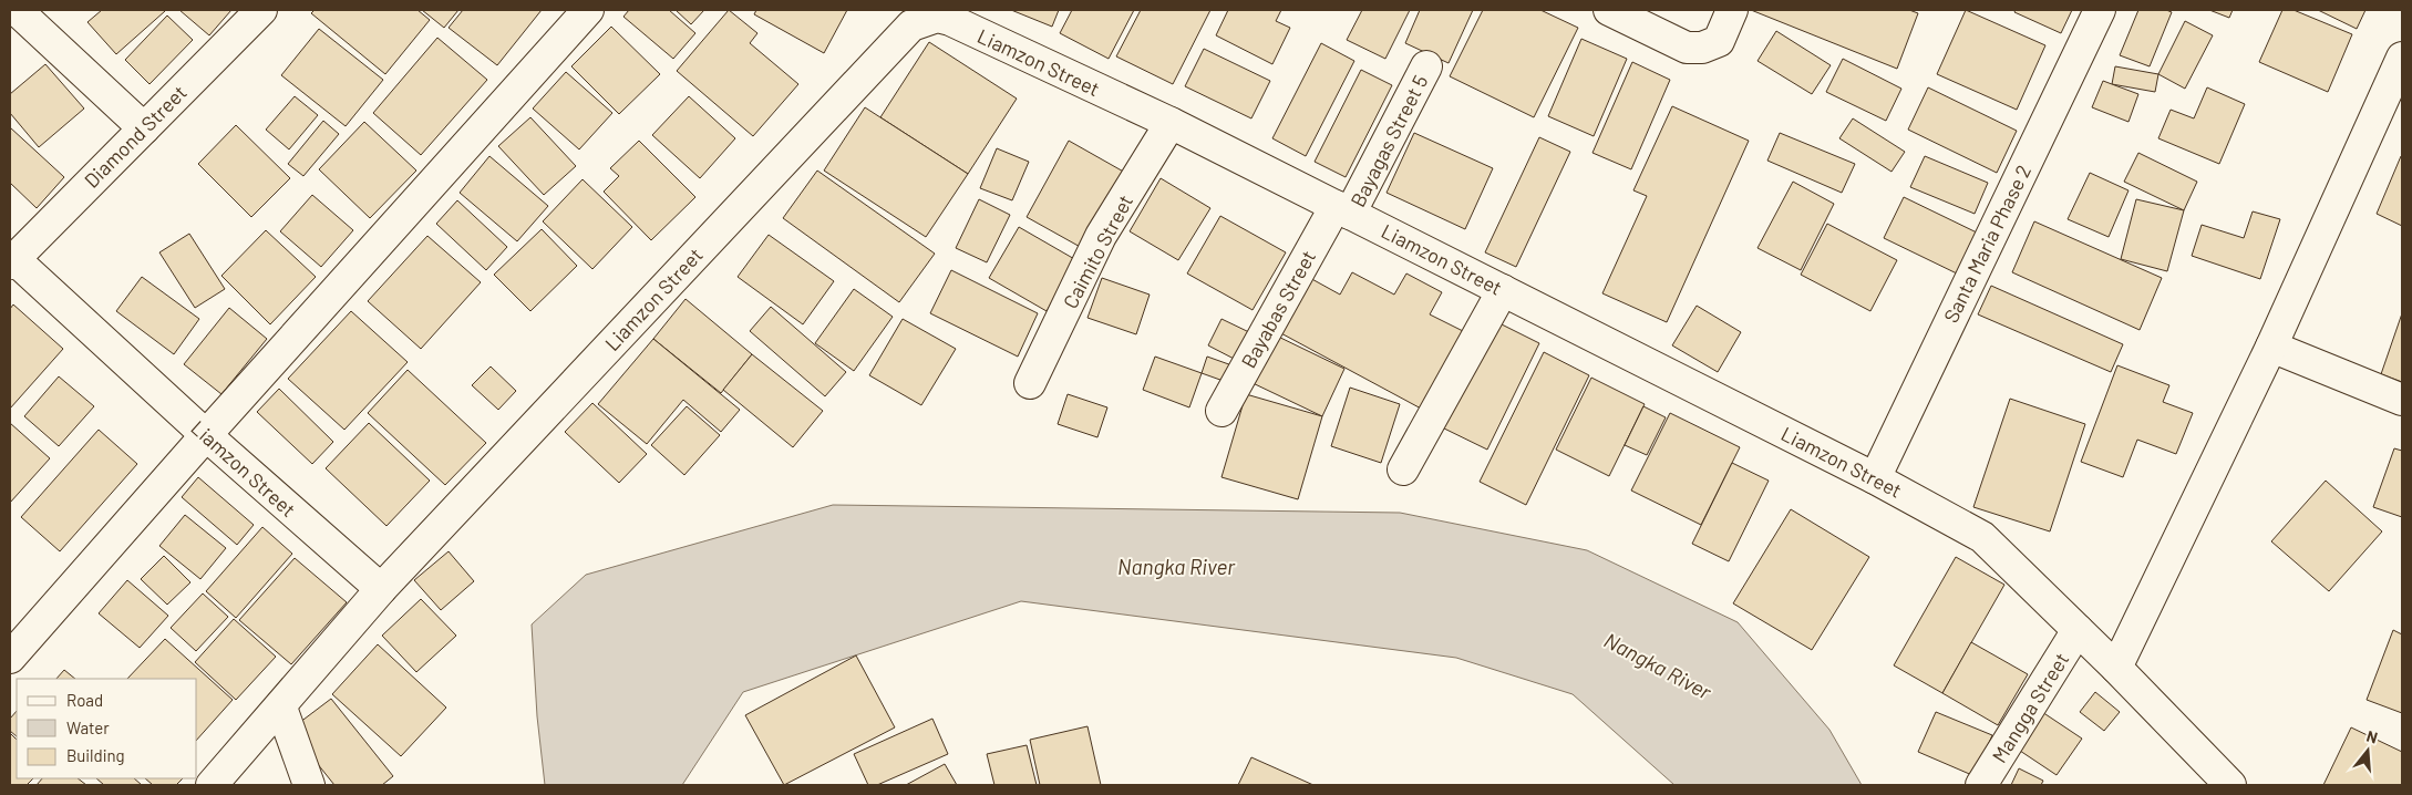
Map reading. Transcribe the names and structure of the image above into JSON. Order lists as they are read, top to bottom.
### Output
{
  "streets": {
    "street": [
      "Liamzon Street",
      "Diamond Street",
      "Bayagas Street 5",
      "Santa Maria Phase 2",
      "Caimito Street",
      "Bayabas Street",
      "Mangga Street"
    ]
  },
  "crossings": [
    ["Liamzon Street", "Diamond Street"],
    ["Liamzon Street", "Bayagas Street 5"],
    ["Liamzon Street", "Santa Maria Phase 2"],
    ["Liamzon Street", "Caimito Street"],
    ["Liamzon Street", "Bayabas Street"],
    ["Liamzon Street", "Mangga Street"],
    ["Bayagas Street 5", "Bayabas Street"]
  ],
  "water": ["Nangka River"],
  "legend": ["Road", "Water", "Building"],
  "north": "top"
}
